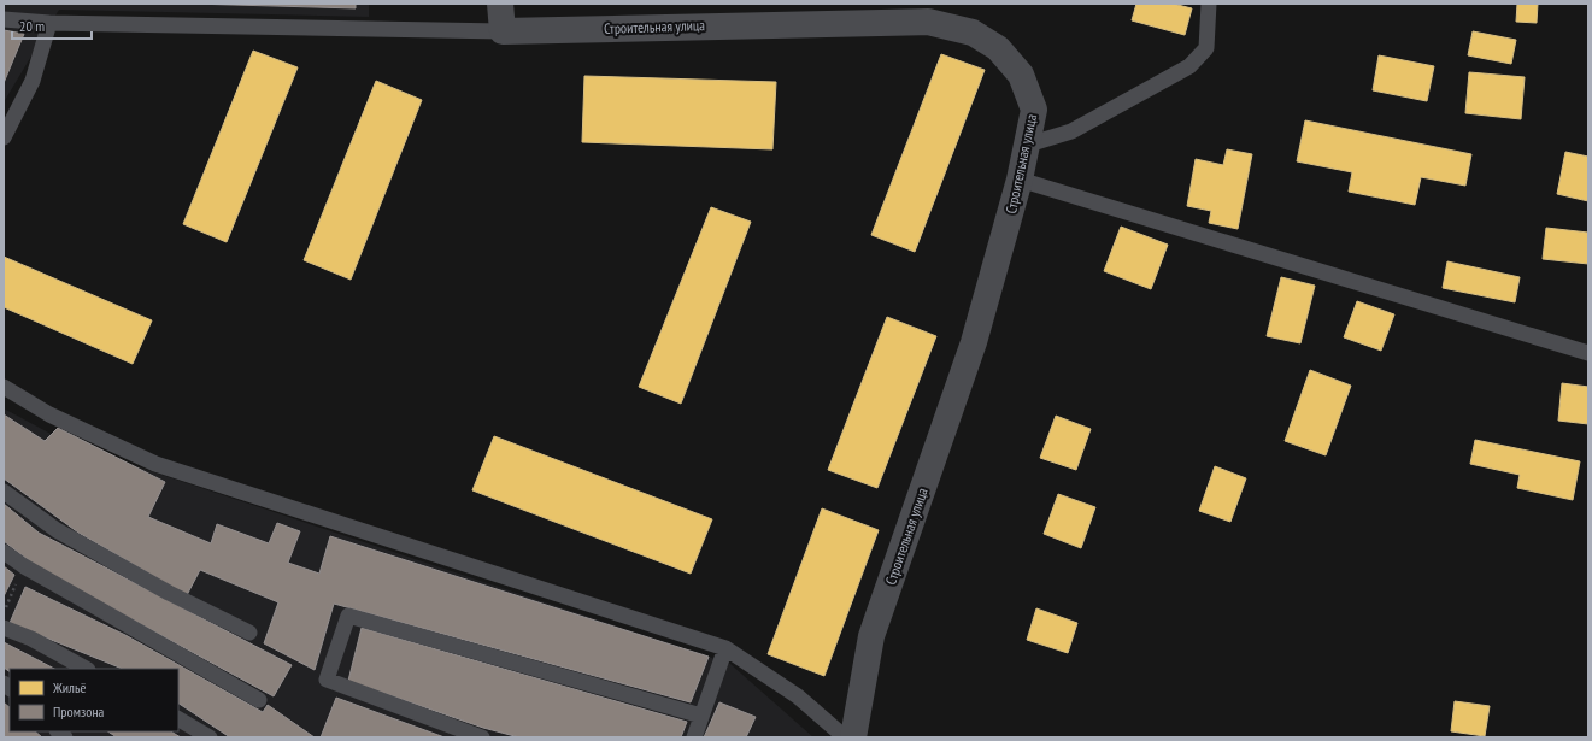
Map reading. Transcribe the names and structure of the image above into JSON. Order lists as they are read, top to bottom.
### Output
{
  "streets": {
    "street": ["Строительная улица"]
  },
  "legend": ["Жильё", "Промзона"],
  "scale_bar": "20 m"
}
